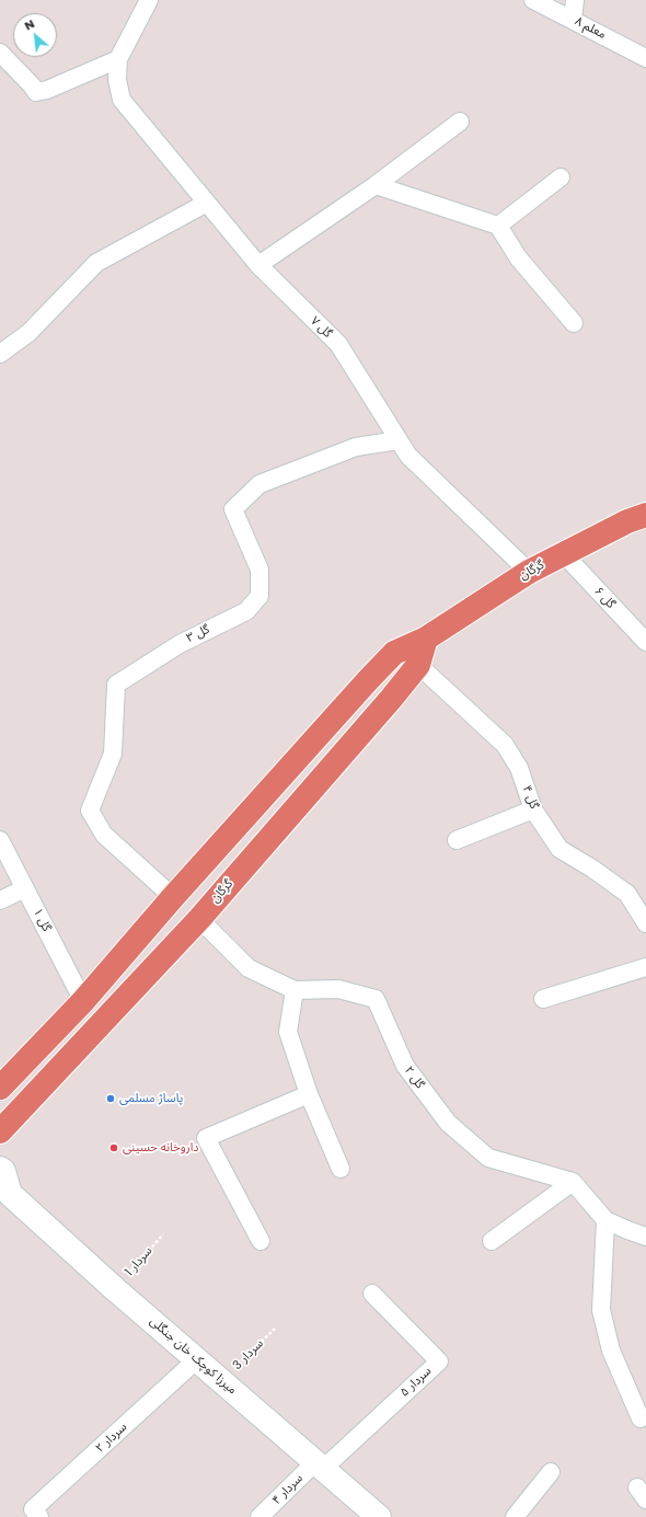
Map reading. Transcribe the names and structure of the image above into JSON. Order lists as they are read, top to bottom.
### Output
{
  "streets": {
    "main road": ["گرگان", "میرزا کوچک خان جنگلی"],
    "street": [
      "معلم ۸",
      "گل ۷",
      "گل ۶",
      "گل ۳",
      "گل ۴",
      "گل ۱",
      "گل ۲",
      "سردار ۵",
      "سردار ۲",
      "سردار ۴"
    ],
    "path": ["سردار 1", "سردار 3"]
  },
  "crossings": [
    ["گل ۷", "گرگان"],
    ["گل ۷", "گل ۳"],
    ["گرگان", "گل ۶"],
    ["گرگان", "گل ۳"],
    ["گرگان", "گل ۴"],
    ["گرگان", "گل ۱"],
    ["گرگان", "گل ۲"],
    ["سردار 1", "میرزا کوچک خان جنگلی"],
    ["سردار 3", "میرزا کوچک خان جنگلی"],
    ["میرزا کوچک خان جنگلی", "سردار ۵"],
    ["میرزا کوچک خان جنگلی", "سردار ۲"],
    ["میرزا کوچک خان جنگلی", "سردار ۴"],
    ["سردار ۵", "سردار ۴"]
  ],
  "places": ["پاساژ مسلمی", "داروخانه حسینی"],
  "north": "top left"
}
